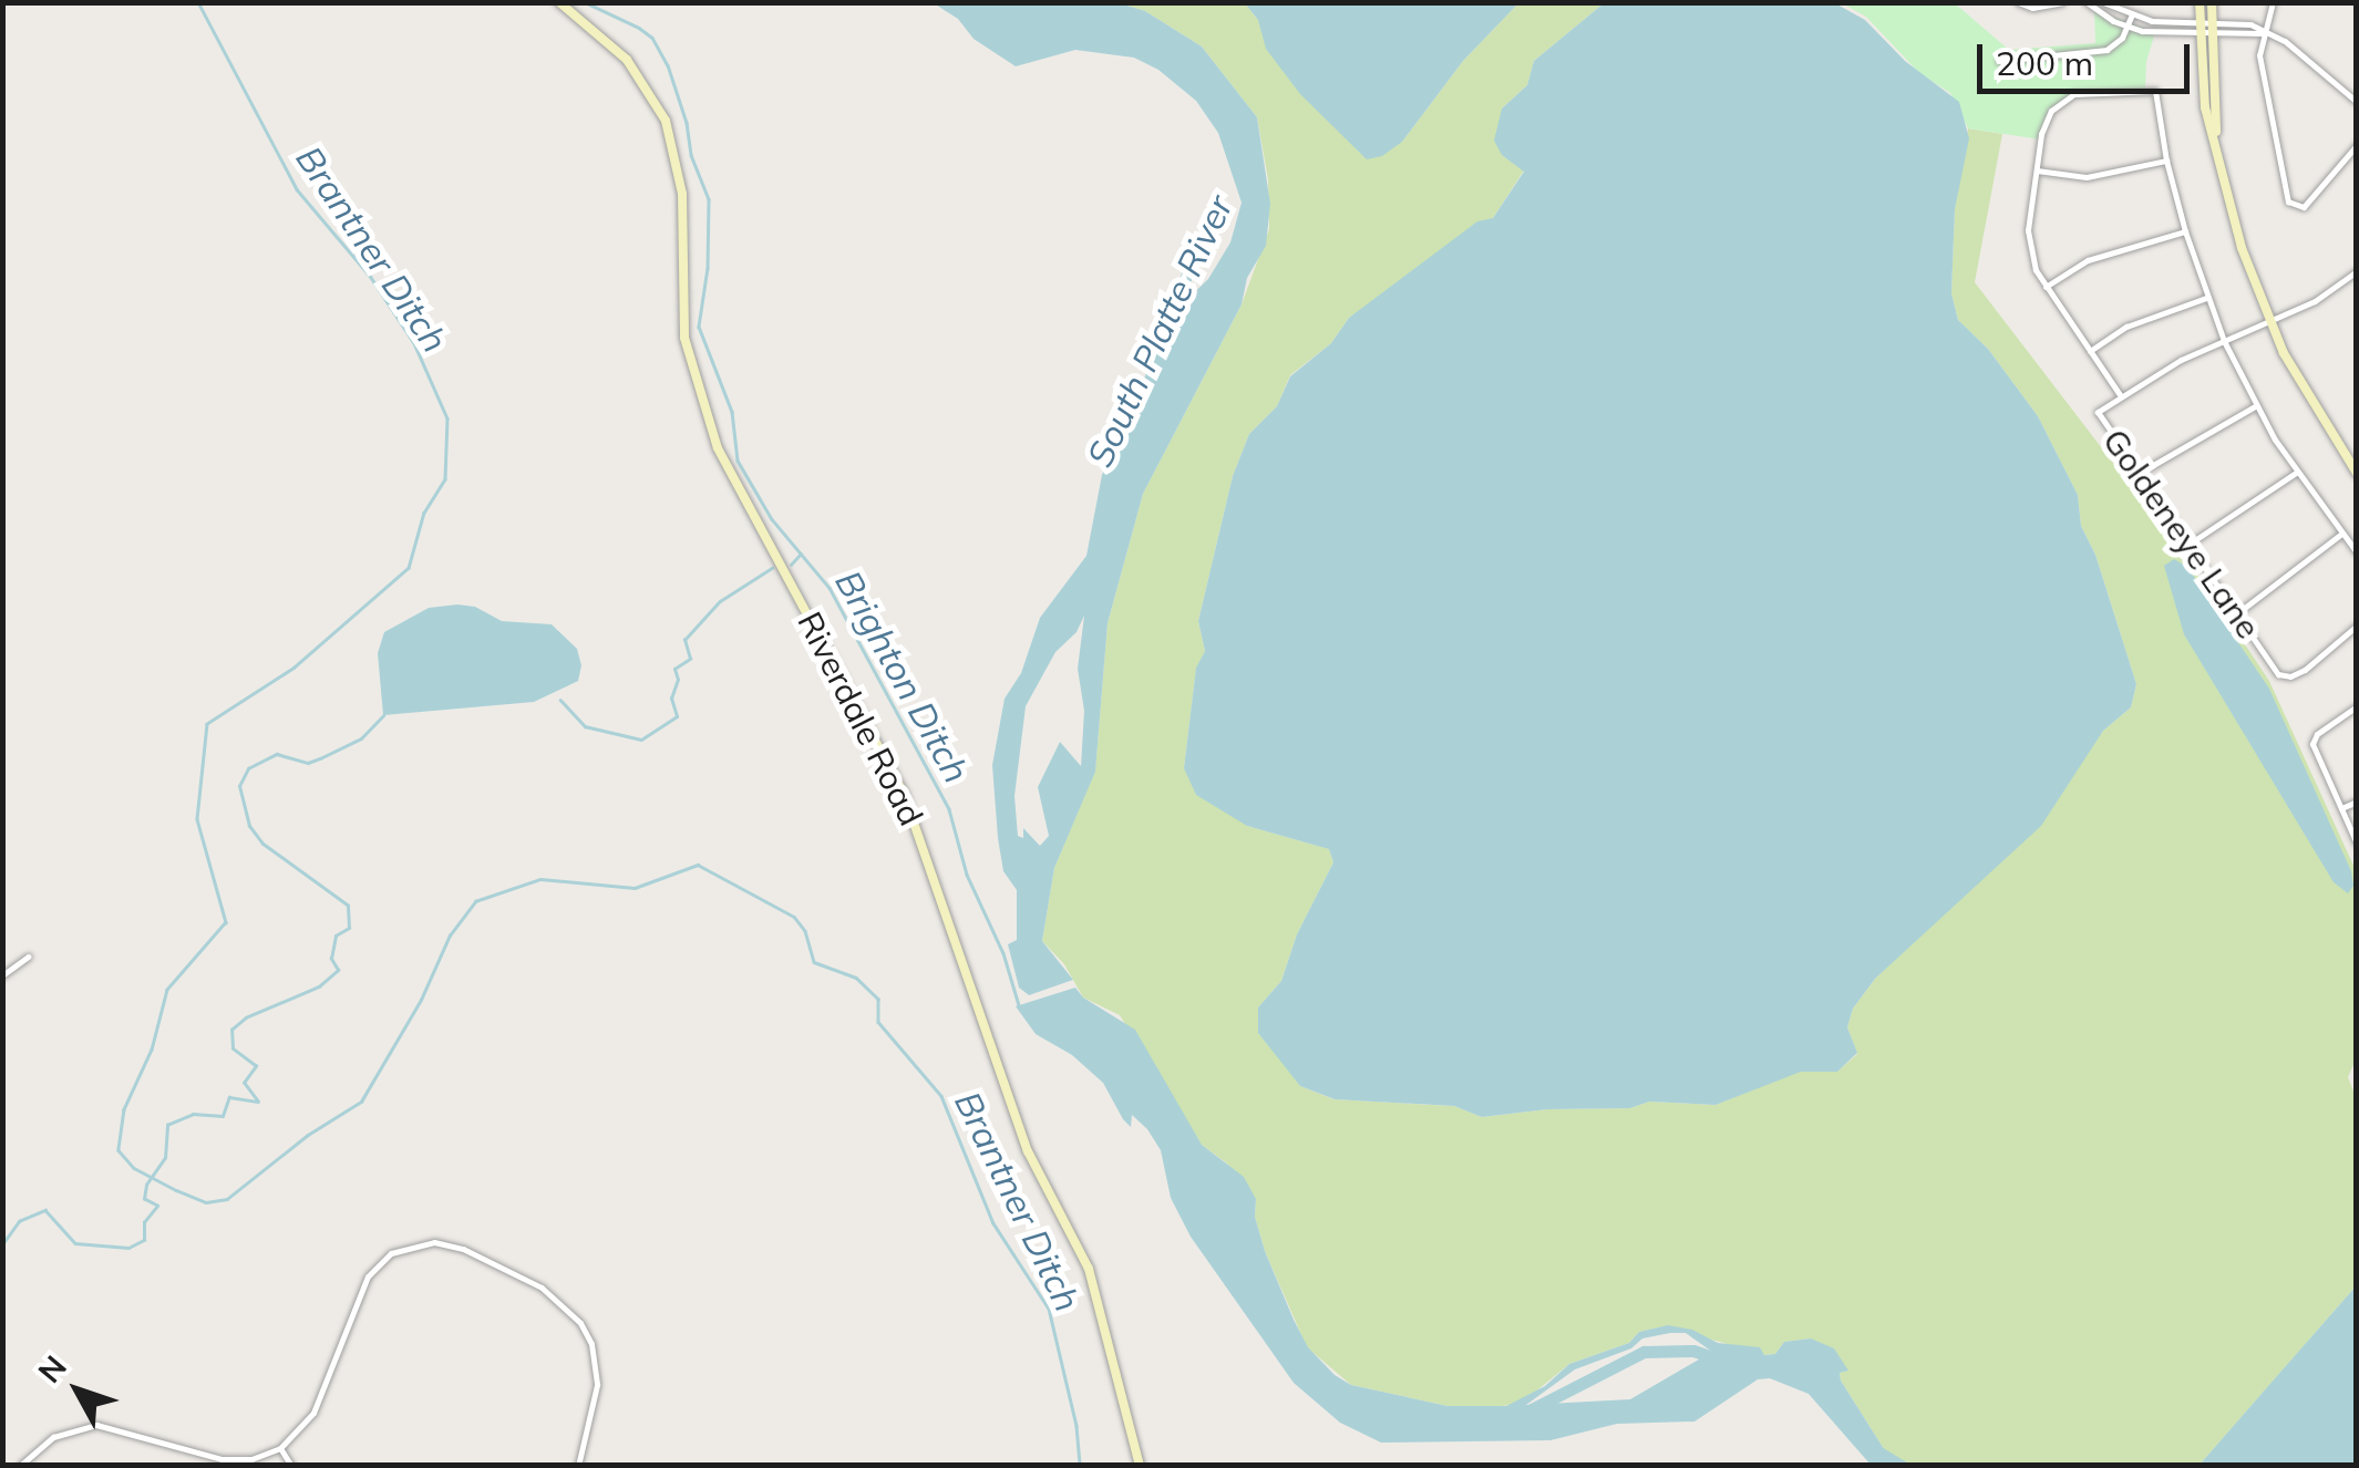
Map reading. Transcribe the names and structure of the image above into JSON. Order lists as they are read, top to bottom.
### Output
{
  "streets": {
    "street": ["Goldeneye Lane", "Riverdale Road"]
  },
  "water": ["Brantner Ditch", "South Platte River", "Brighton Ditch"],
  "scale_bar": "200 m",
  "north": "top left"
}
